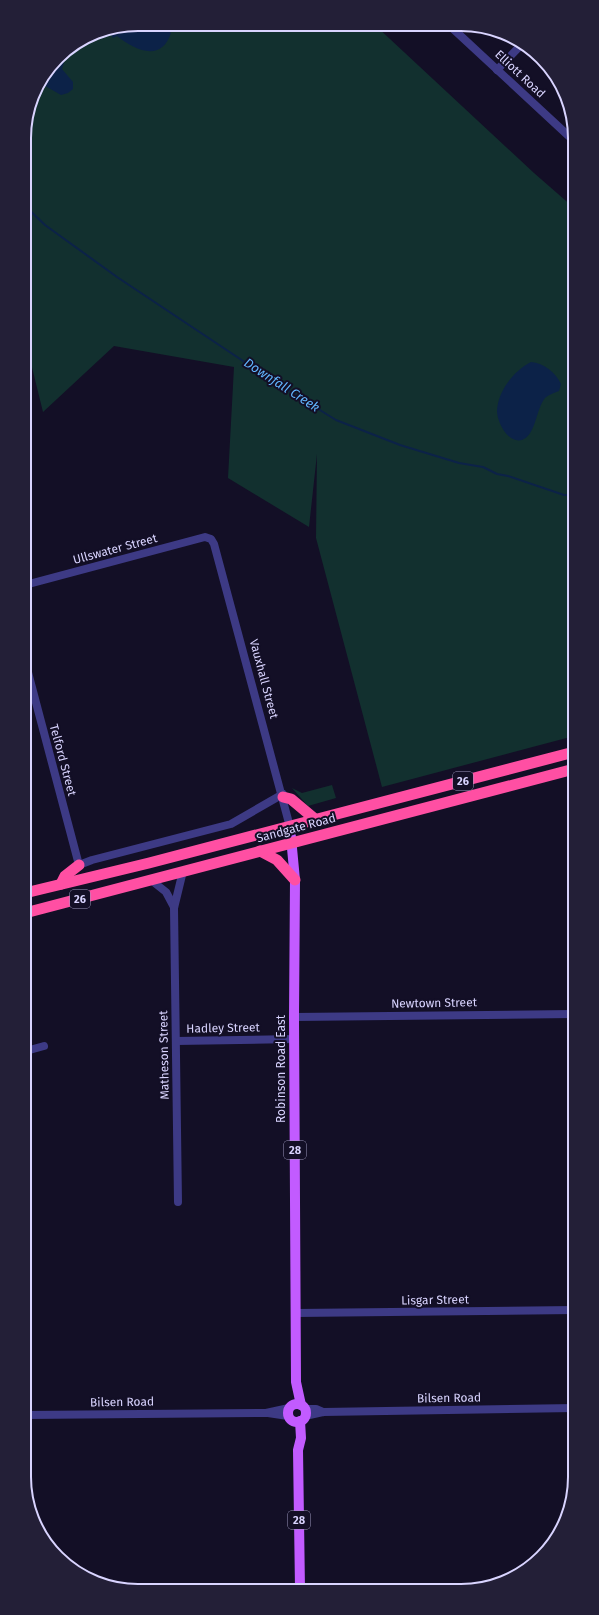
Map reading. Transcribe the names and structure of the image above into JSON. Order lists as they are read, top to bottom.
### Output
{
  "streets": {
    "highway": ["26", "Sandgate Road"],
    "main road": ["Robinson Road East", "28"],
    "street": [
      "Elliott Road",
      "Ullswater Street",
      "Vauxhall Street",
      "Telford Street",
      "Newtown Street",
      "Hadley Street",
      "Matheson Street",
      "Lisgar Street",
      "Bilsen Road"
    ]
  },
  "crossings": [
    ["Ullswater Street", "Vauxhall Street"],
    ["Vauxhall Street", "Sandgate Road"],
    ["Vauxhall Street", "Robinson Road East"],
    ["Telford Street", "Sandgate Road"],
    ["Sandgate Road", "Matheson Street"],
    ["Sandgate Road", "Robinson Road East"],
    ["Newtown Street", "Robinson Road East"],
    ["Hadley Street", "Matheson Street"],
    ["Hadley Street", "Robinson Road East"],
    ["Robinson Road East", "Lisgar Street"],
    ["Robinson Road East", "Bilsen Road"]
  ],
  "water": ["Downfall Creek"]
}
